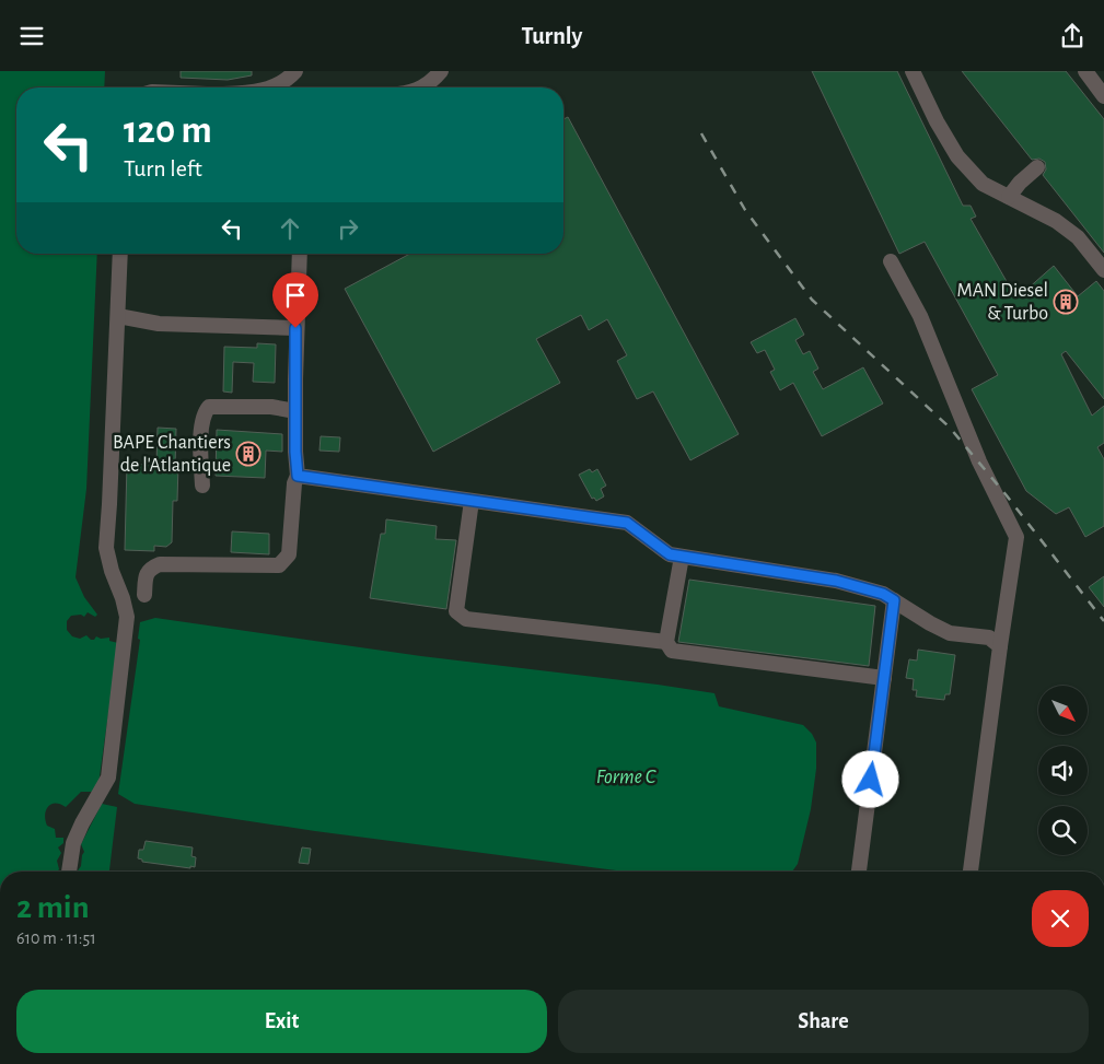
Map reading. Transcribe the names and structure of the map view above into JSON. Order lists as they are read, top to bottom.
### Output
{
  "water": ["Forme C"],
  "places": {
    "building": ["MAN Diesel & Turbo", "BAPE Chantiers de l'Atlantique"]
  },
  "north": "bottom right",
  "page": {
    "header": "Turnly",
    "turn": ["120 m", "Turn left"],
    "heading": ["2 min", "610 m · 11:51"],
    "buttons": ["Exit", "Share"]
  }
}
